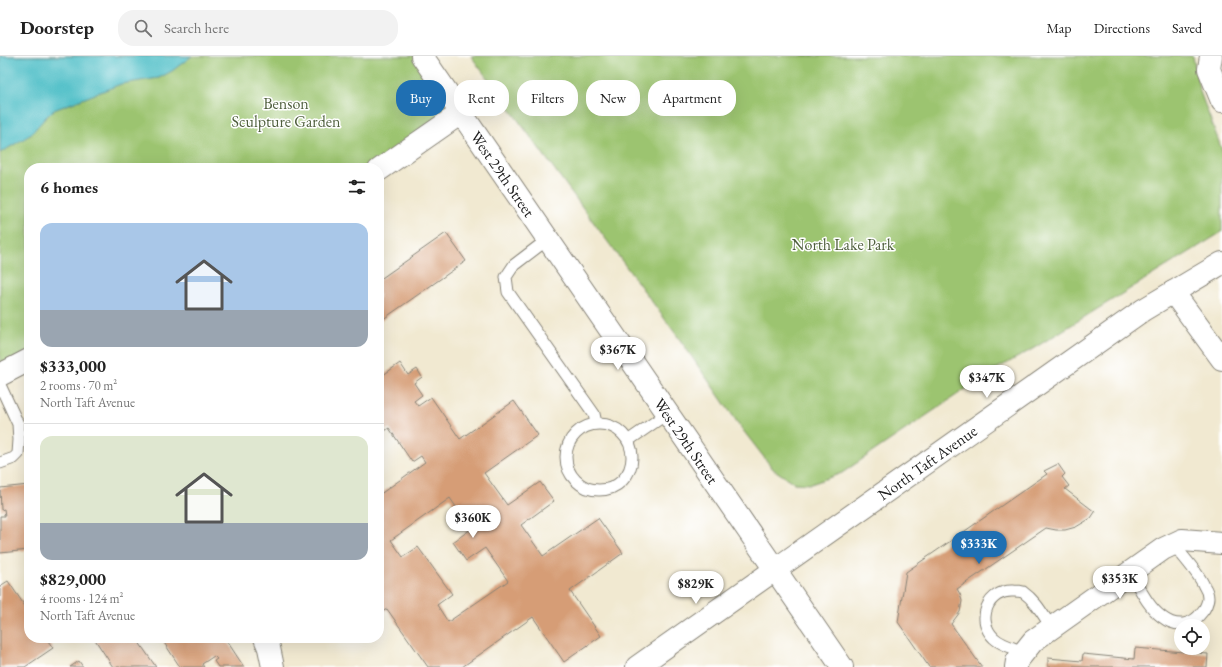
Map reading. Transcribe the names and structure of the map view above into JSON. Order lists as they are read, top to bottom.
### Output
{
  "streets": {
    "main road": ["West 29th Street", "North Taft Avenue"]
  },
  "crossings": [
    ["West 29th Street", "North Taft Avenue"]
  ],
  "parks": ["Benson Sculpture Garden", "North Lake Park"],
  "page": {
    "header": "Doorstep",
    "search": "Search here",
    "nav": ["Map", "Directions", "Saved"],
    "chip": [
      "Buy",
      "Rent",
      "Filters",
      "New",
      "Apartment"
    ],
    "heading": "6 homes",
    "list": [
      {
        "name": "$333,000",
        "note": "2 rooms · 70 m² · North Taft Avenue"
      },
      {
        "name": "$829,000",
        "note": "4 rooms · 124 m² · North Taft Avenue"
      }
    ],
    "price": [
      "$367K",
      "$347K",
      "$360K",
      "$333K",
      "$353K",
      "$829K"
    ]
  }
}
